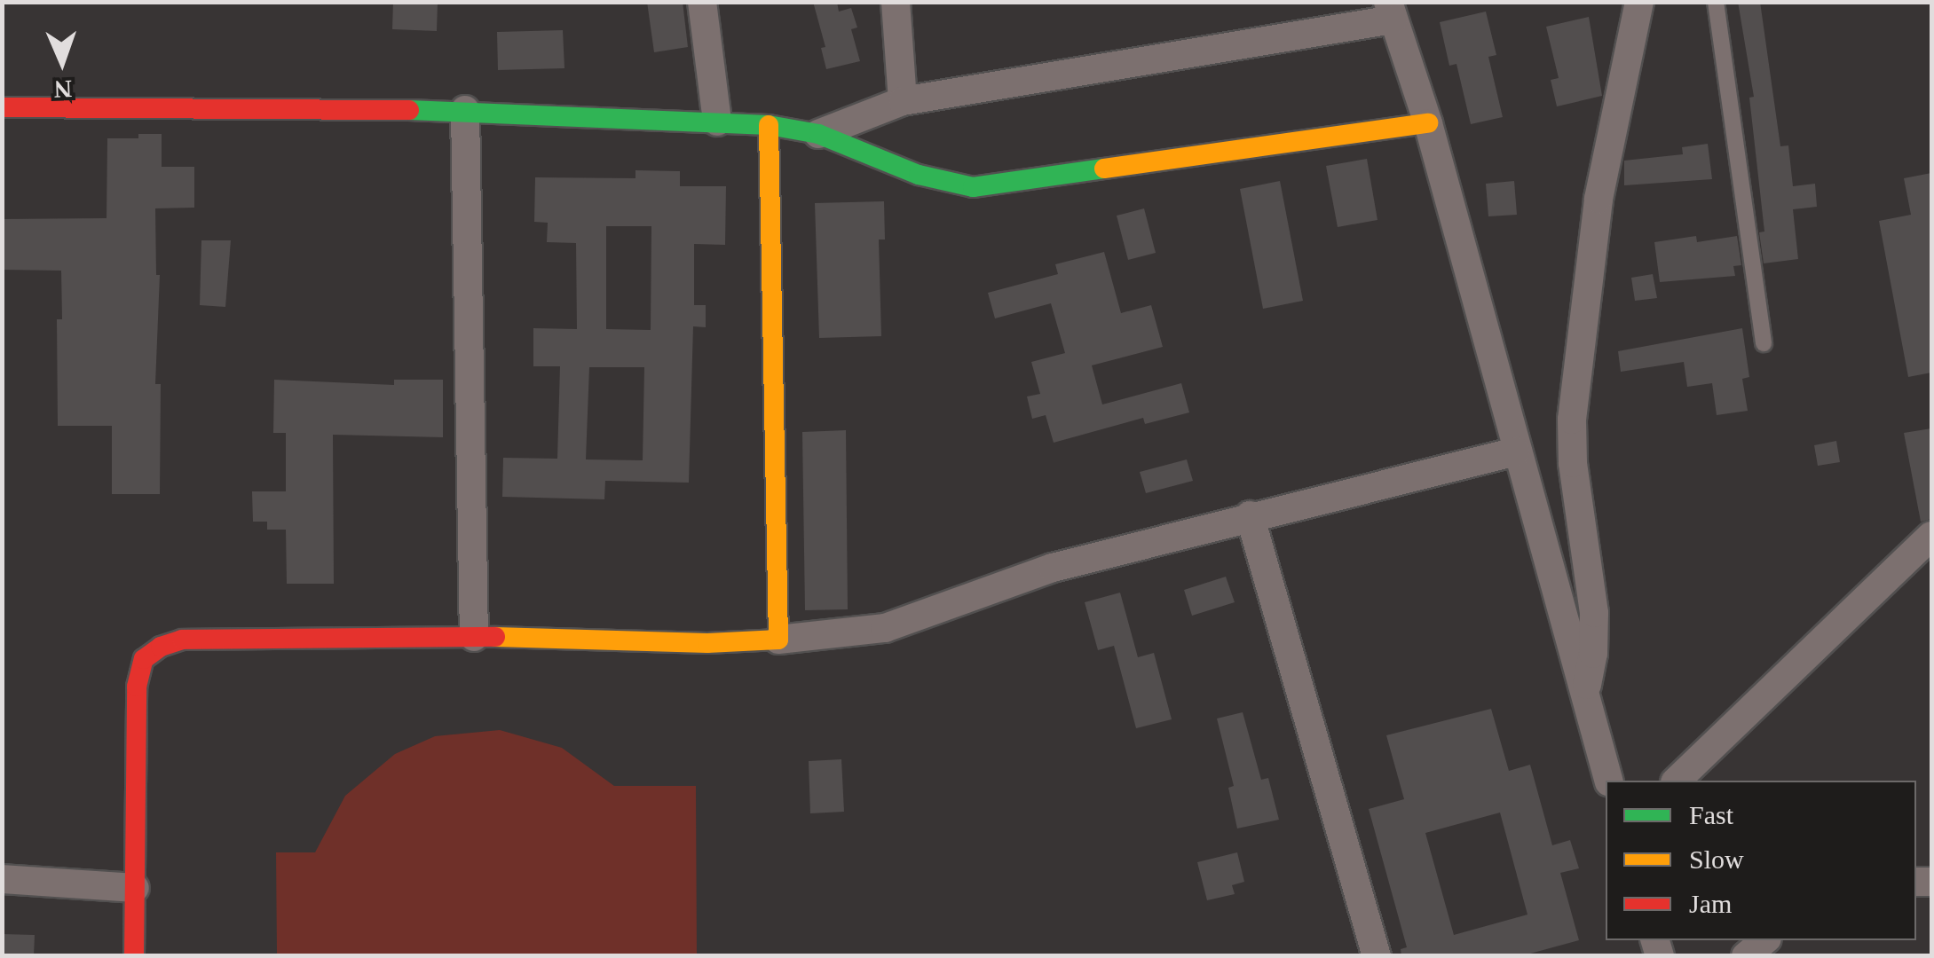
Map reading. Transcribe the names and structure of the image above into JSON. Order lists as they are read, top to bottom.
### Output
{
  "legend": ["Fast", "Slow", "Jam"],
  "north": "bottom"
}
